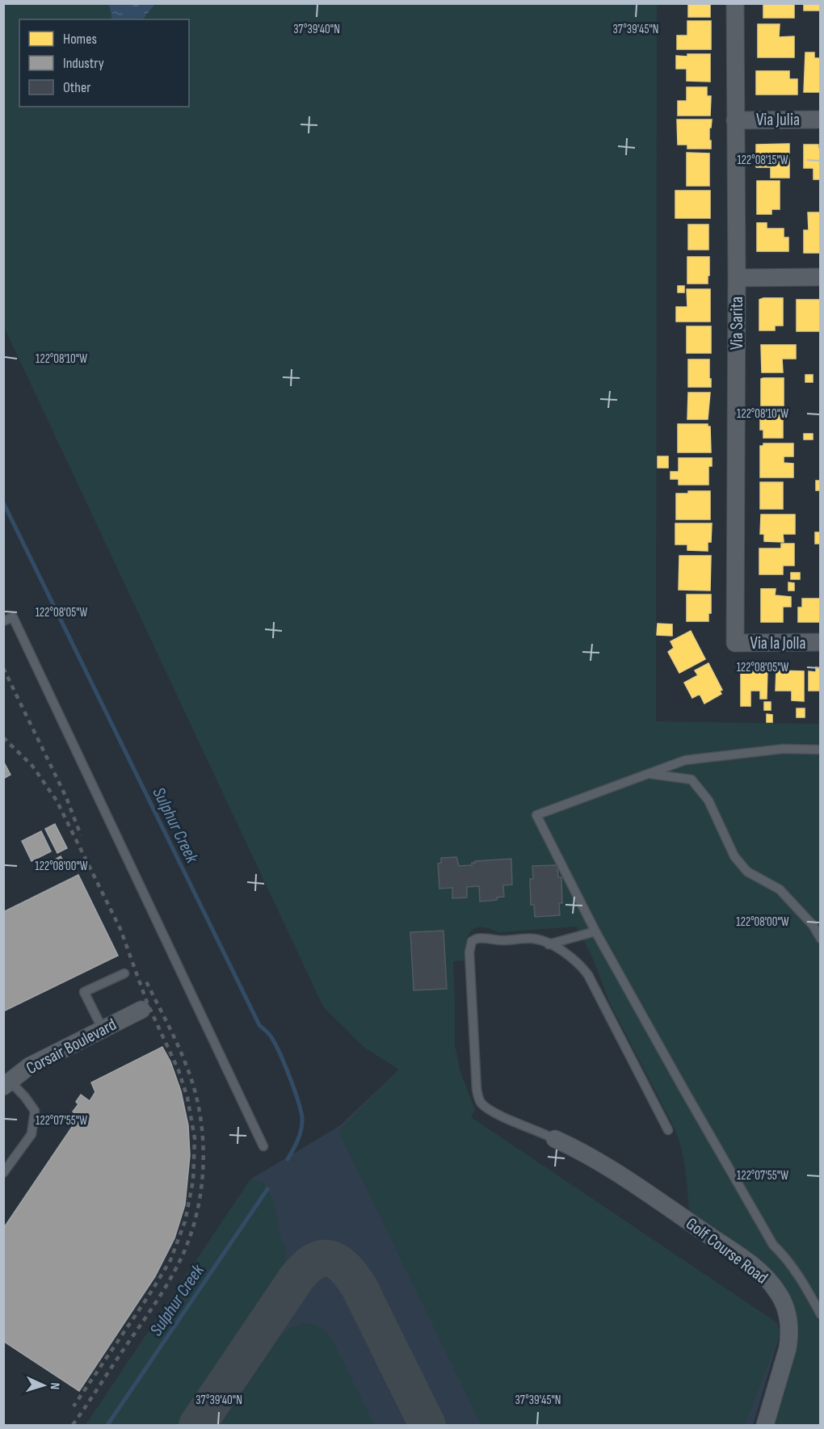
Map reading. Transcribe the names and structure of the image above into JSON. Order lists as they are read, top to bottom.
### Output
{
  "streets": {
    "street": [
      "Via Julia",
      "Via Sarita",
      "Via la Jolla",
      "Corsair Boulevard",
      "Golf Course Road"
    ]
  },
  "crossings": [
    ["Via Julia", "Via Sarita"],
    ["Via Sarita", "Via la Jolla"]
  ],
  "water": ["Sulphur Creek"],
  "legend": ["Homes", "Industry", "Other"],
  "north": "right",
  "coordinates": [
    "37°39'40\"N",
    "37°39'45\"N",
    "122°08'15\"W",
    "122°08'10\"W",
    "122°08'05\"W",
    "122°08'00\"W",
    "122°07'55\"W"
  ]
}
